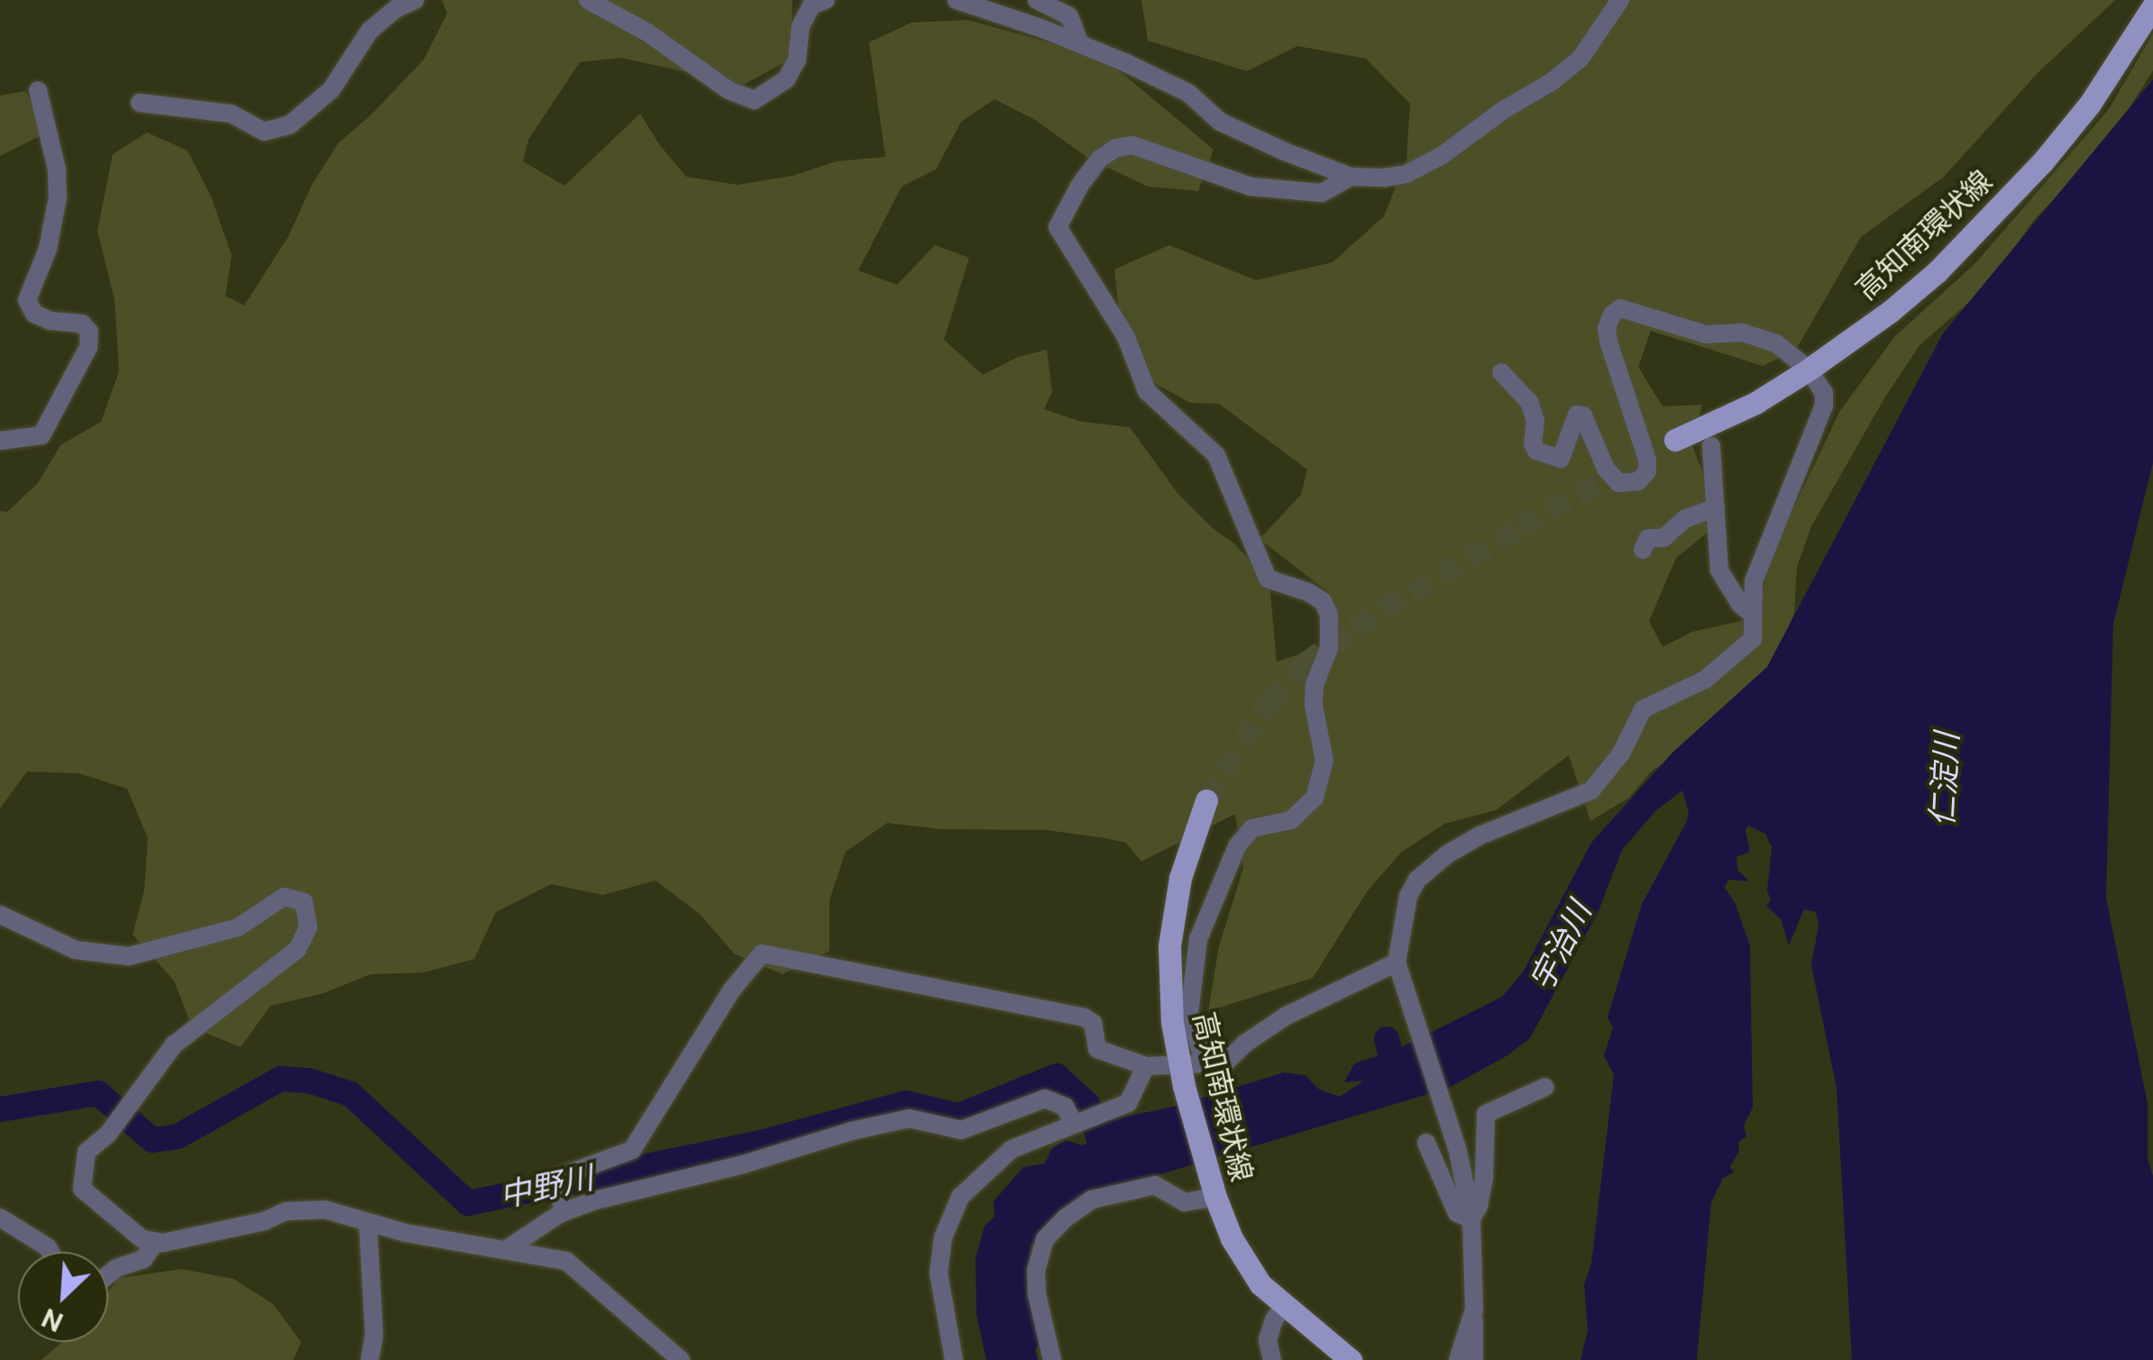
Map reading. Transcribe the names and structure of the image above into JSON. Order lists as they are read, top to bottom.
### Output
{
  "streets": {
    "main road": ["高知南環状線"]
  },
  "water": ["仁淀川", "宇治川", "中野川"],
  "north": "bottom left"
}
